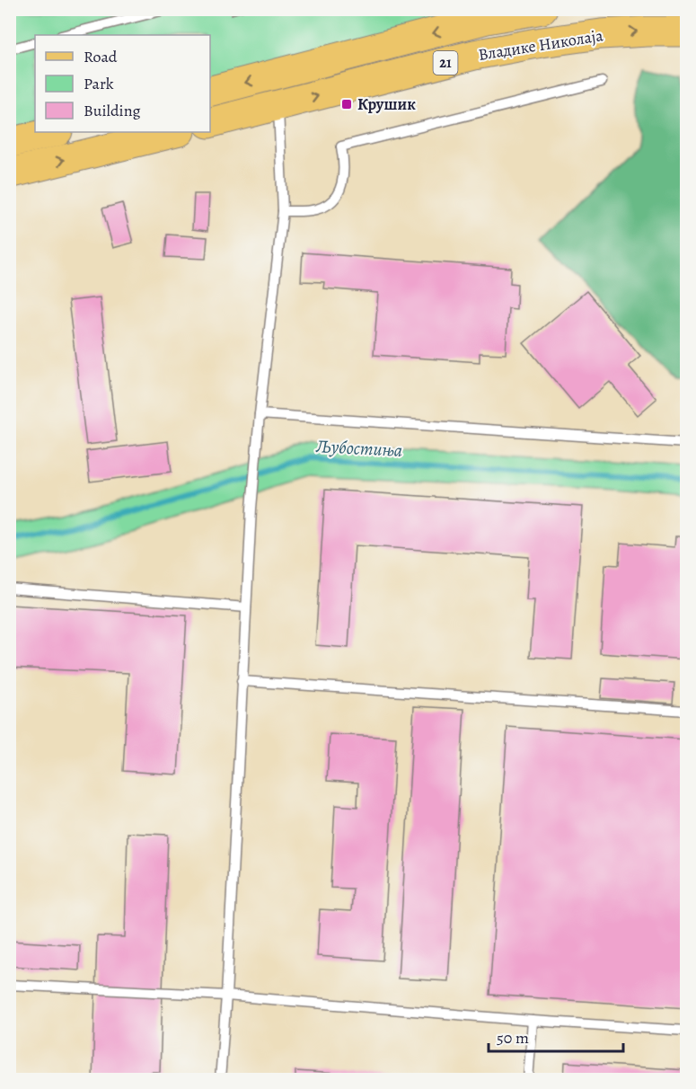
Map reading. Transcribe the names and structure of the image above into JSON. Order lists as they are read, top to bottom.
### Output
{
  "streets": {
    "main road": ["Владике Николаја", "21"]
  },
  "water": ["Љубостиња"],
  "places": {
    "transit": ["Крушик"]
  },
  "legend": ["Road", "Park", "Building"],
  "scale_bar": "50 m"
}
